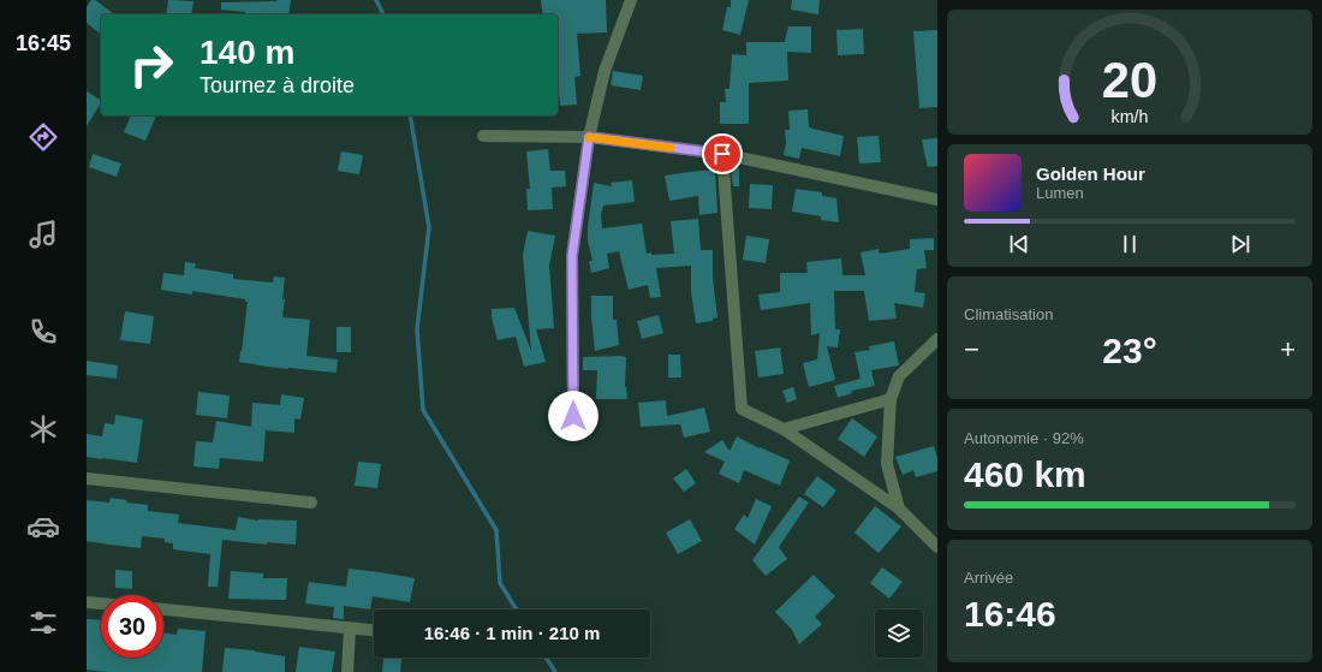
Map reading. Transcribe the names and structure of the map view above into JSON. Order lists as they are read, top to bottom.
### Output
{
  "page": {
    "tabs": "16:45",
    "turn": ["140 m", "Tournez à droite"],
    "song": ["Golden Hour", "Lumen"],
    "tile": [
      "Climatisation",
      ["Autonomie · 92%", "460 km"],
      ["Arrivée", "16:46"]
    ],
    "heat": ["−", "23°", "+"],
    "limit": "30",
    "trip": "16:46 · 1 min · 210 m",
    "gauge": ["20", "km/h"]
  }
}
